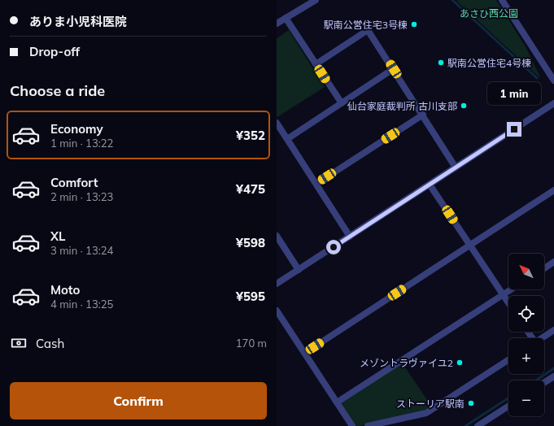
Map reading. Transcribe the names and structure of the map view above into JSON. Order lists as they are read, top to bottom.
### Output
{
  "parks": ["あさひ西公園"],
  "places": [
    "駅南公営住宅3号棟",
    "駅南公営住宅4号棟",
    "仙台家庭裁判所 古川支部",
    "メゾントラヴァイユ2",
    "ストーリア駅南"
  ],
  "north": "top left",
  "page": {
    "banner": ["ありま小児科医院", "Drop-off"],
    "heading": "Choose a ride",
    "bubble": "1 min",
    "list": [
      {
        "name": "Economy",
        "note": "1 min · 13:22",
        "value": "¥352"
      },
      {
        "name": "Comfort",
        "note": "2 min · 13:23",
        "value": "¥475"
      },
      {
        "name": "XL",
        "note": "3 min · 13:24",
        "value": "¥598"
      },
      {
        "name": "Moto",
        "note": "4 min · 13:25",
        "value": "¥595"
      }
    ],
    "map_buttons": ["+", "−"],
    "pay": ["Cash", "170 m"],
    "buttons": "Confirm"
  }
}
